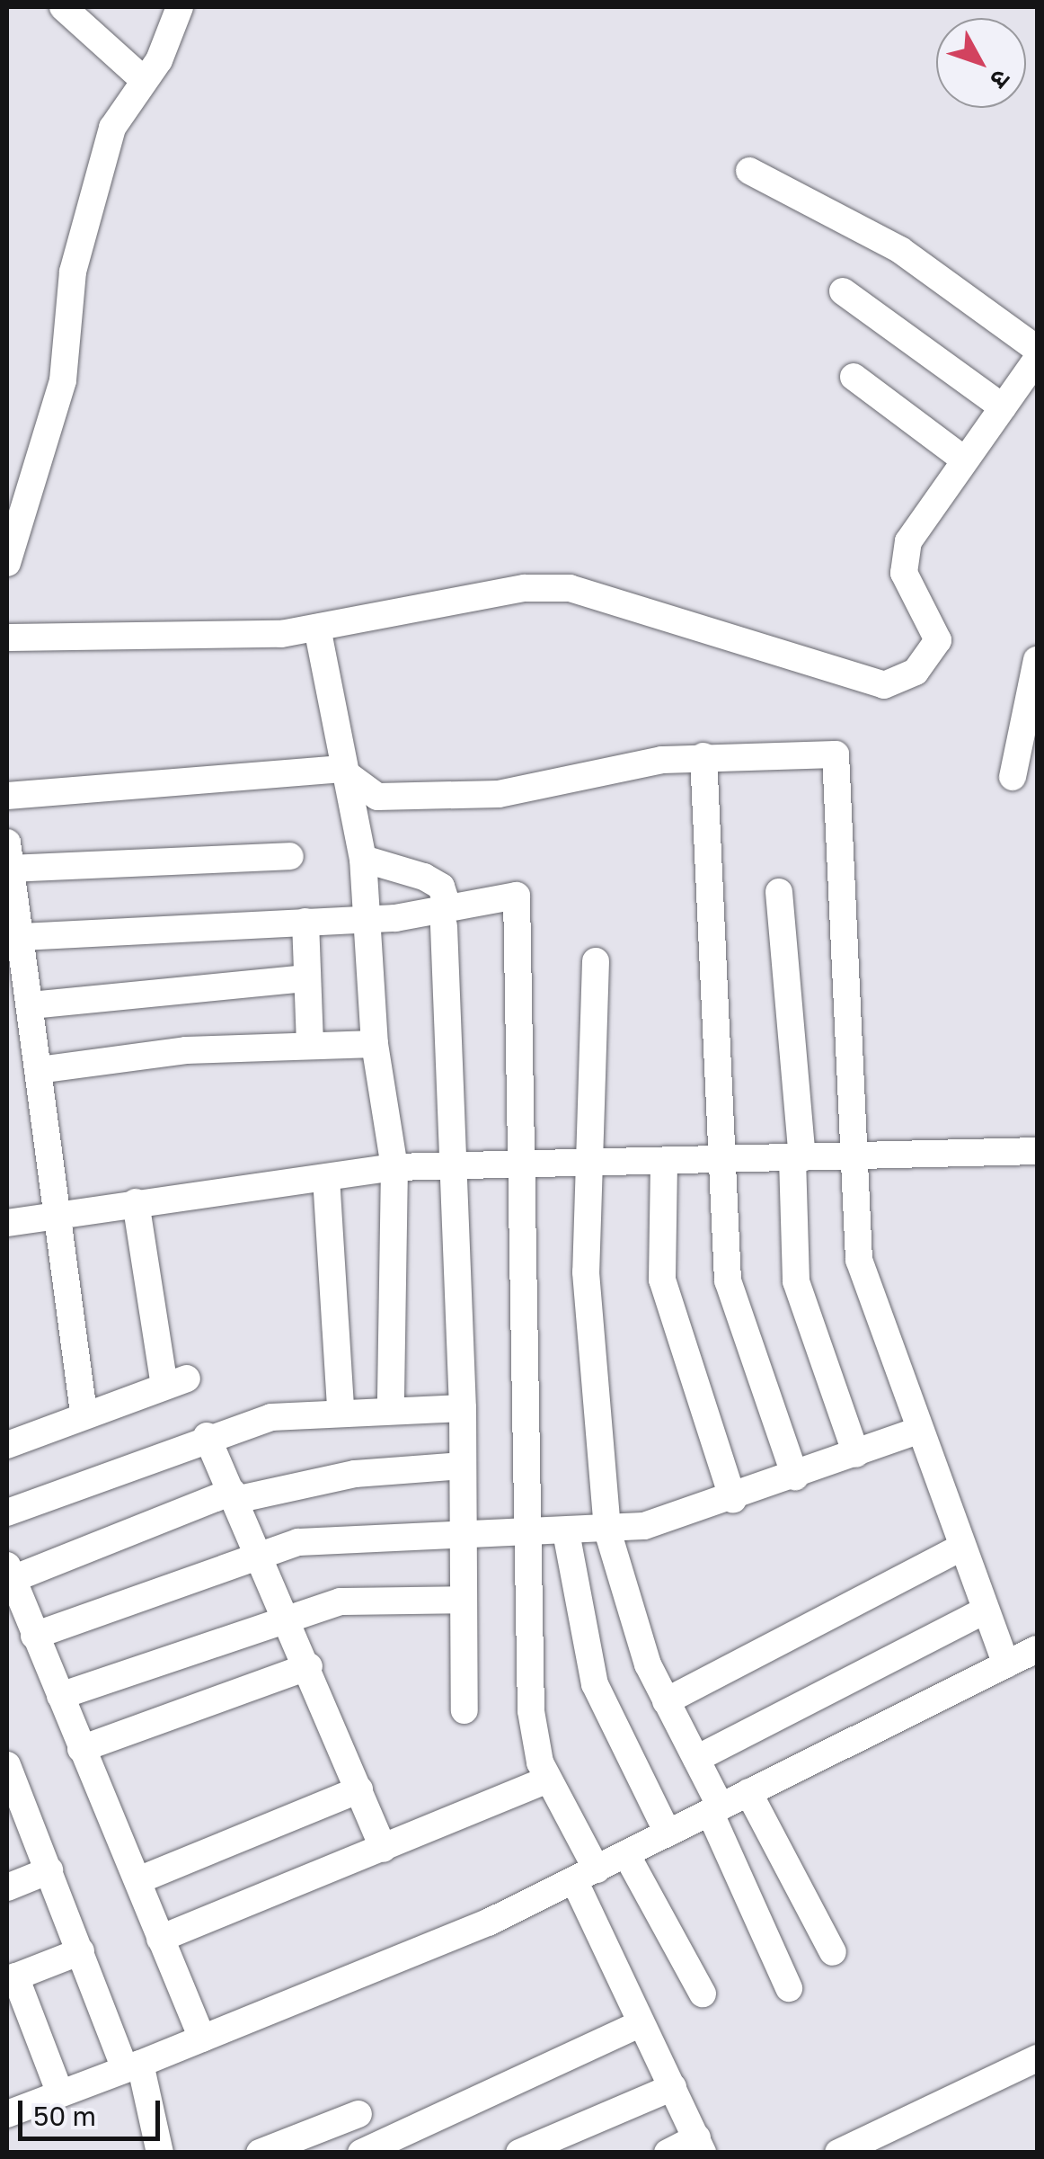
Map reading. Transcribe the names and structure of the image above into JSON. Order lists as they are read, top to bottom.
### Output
{
  "scale_bar": "50 m",
  "north": "bottom right"
}
